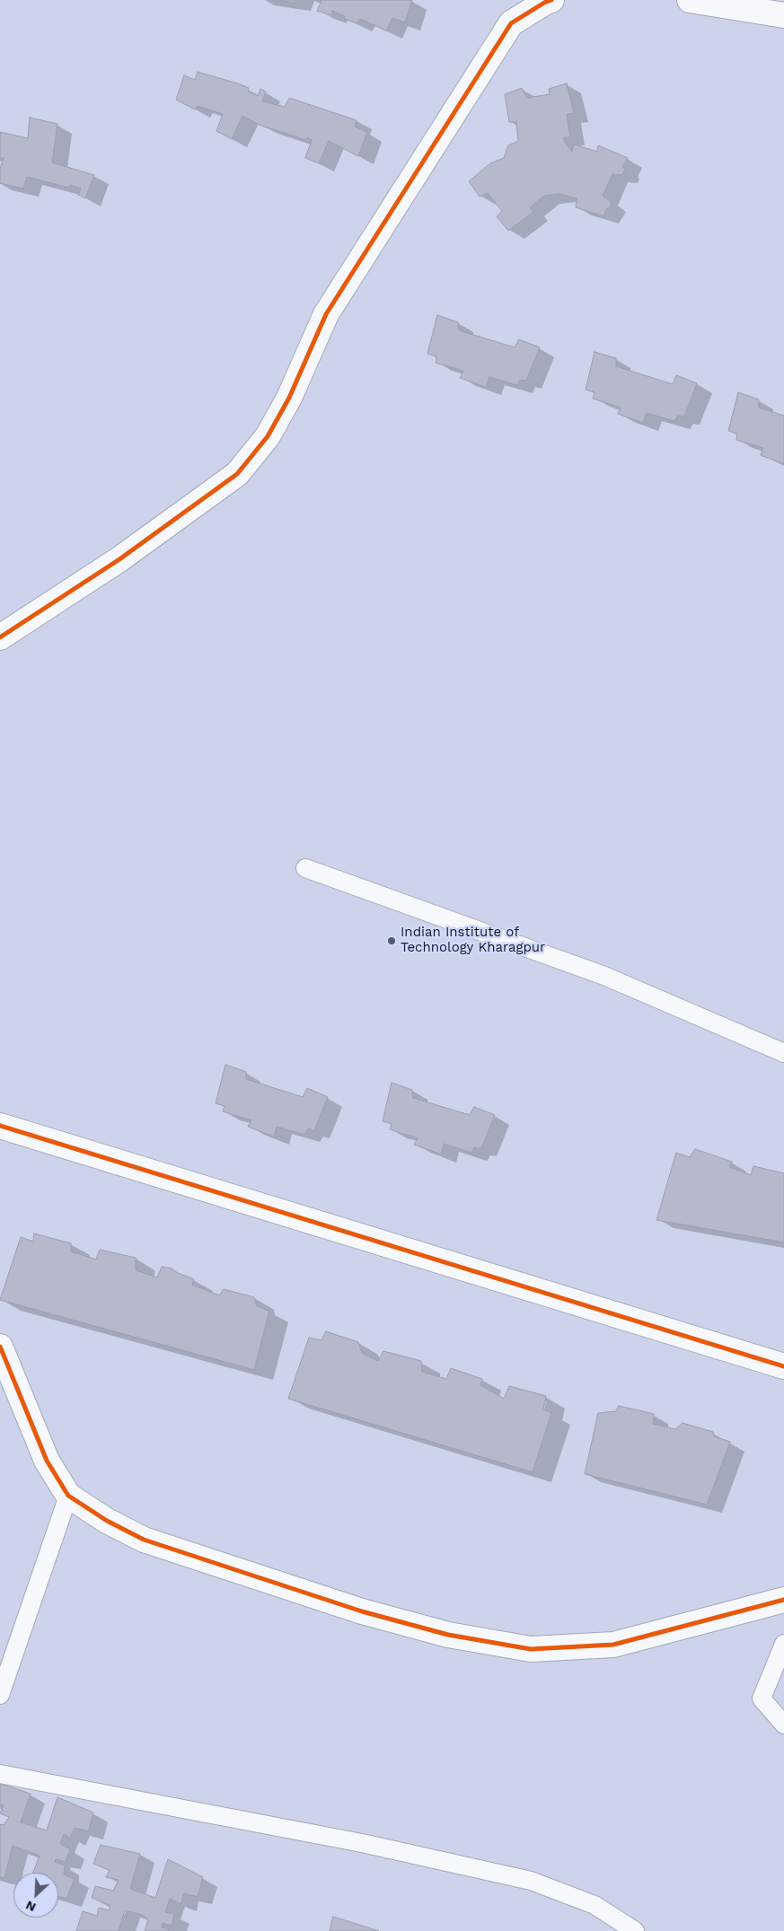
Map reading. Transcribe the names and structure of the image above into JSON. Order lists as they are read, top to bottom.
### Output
{
  "places": ["Indian Institute of Technology Kharagpur"],
  "north": "bottom left"
}
